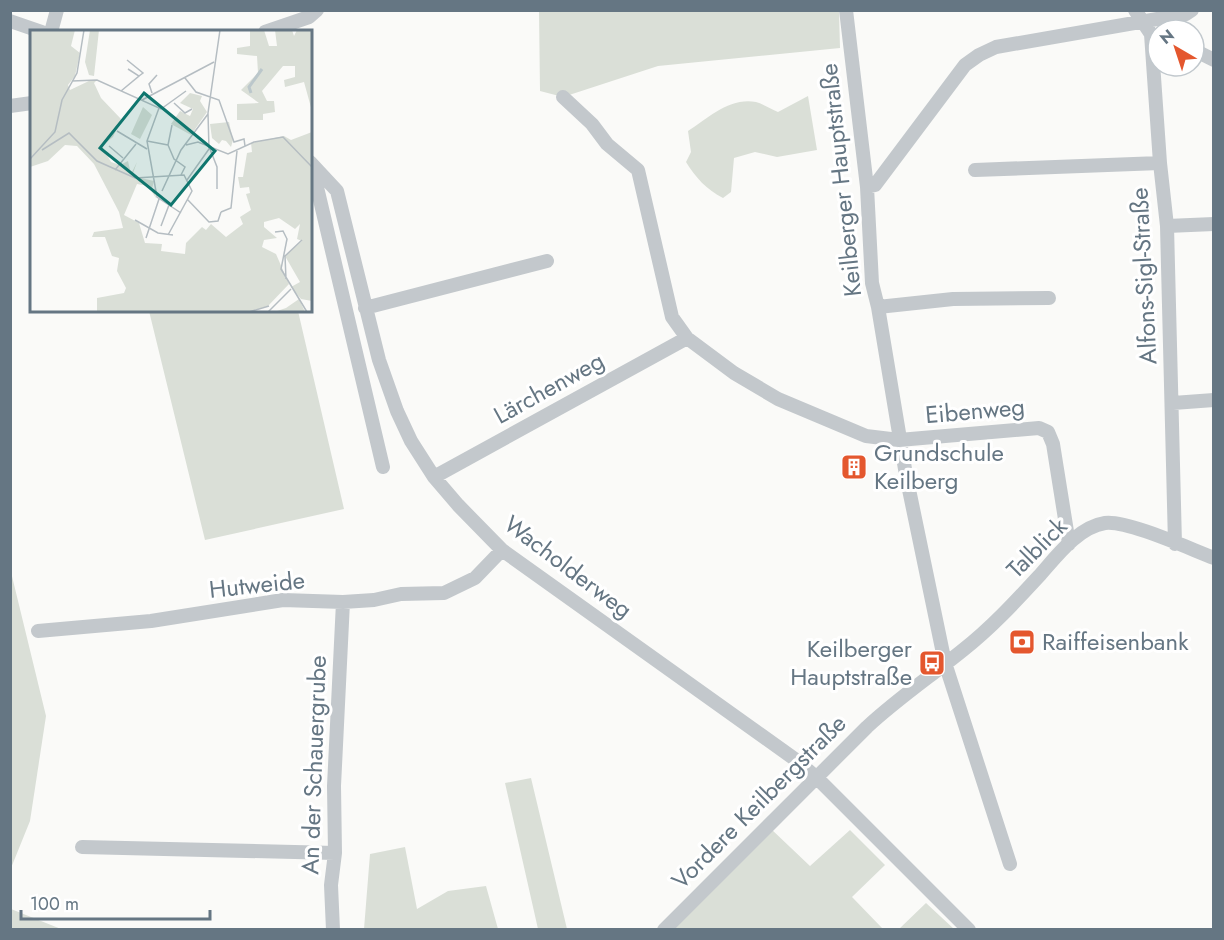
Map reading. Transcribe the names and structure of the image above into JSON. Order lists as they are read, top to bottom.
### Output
{
  "streets": {
    "street": [
      "Keilberger Hauptstraße",
      "Alfons-Sigl-Straße",
      "Lärchenweg",
      "Eibenweg",
      "Talblick",
      "Wacholderweg",
      "Hutweide",
      "An der Schauergrube",
      "Vordere Keilbergstraße"
    ]
  },
  "crossings": [
    ["Keilberger Hauptstraße", "Eibenweg"],
    ["Keilberger Hauptstraße", "Talblick"],
    ["Keilberger Hauptstraße", "Vordere Keilbergstraße"],
    ["Alfons-Sigl-Straße", "Talblick"],
    ["Lärchenweg", "Wacholderweg"],
    ["Eibenweg", "Talblick"],
    ["Talblick", "Vordere Keilbergstraße"],
    ["Wacholderweg", "Hutweide"],
    ["Wacholderweg", "Vordere Keilbergstraße"],
    ["Hutweide", "An der Schauergrube"]
  ],
  "places": {
    "building": ["Grundschule Keilberg"],
    "bank": ["Raiffeisenbank"],
    "bus stop": ["Keilberger Hauptstraße"]
  },
  "scale_bar": "100 m",
  "north": "top left"
}
